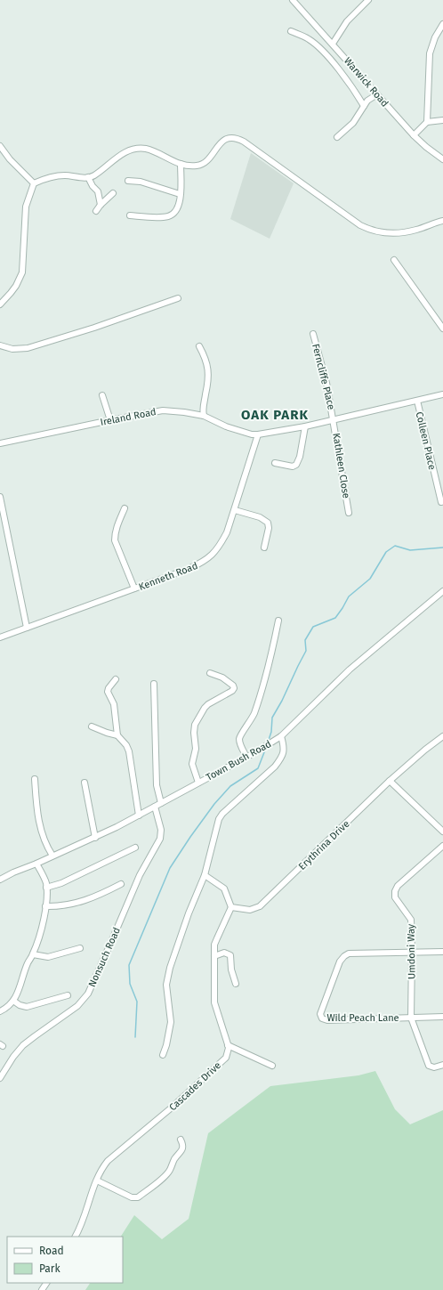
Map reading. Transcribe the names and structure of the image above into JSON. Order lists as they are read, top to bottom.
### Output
{
  "streets": {
    "street": [
      "Warwick Road",
      "Ferncliffe Place",
      "Ireland Road",
      "Colleen Place",
      "Kathleen Close",
      "Kenneth Road",
      "Town Bush Road",
      "Erythrina Drive",
      "Umdoni Way",
      "Nonsuch Road",
      "Wild Peach Lane",
      "Cascades Drive"
    ]
  },
  "crossings": [
    ["Ferncliffe Place", "Ireland Road"],
    ["Ferncliffe Place", "Kathleen Close"],
    ["Ireland Road", "Colleen Place"],
    ["Ireland Road", "Kathleen Close"],
    ["Ireland Road", "Kenneth Road"],
    ["Town Bush Road", "Nonsuch Road"],
    ["Umdoni Way", "Wild Peach Lane"]
  ],
  "districts": ["OAK PARK"],
  "legend": ["Road", "Park"]
}
